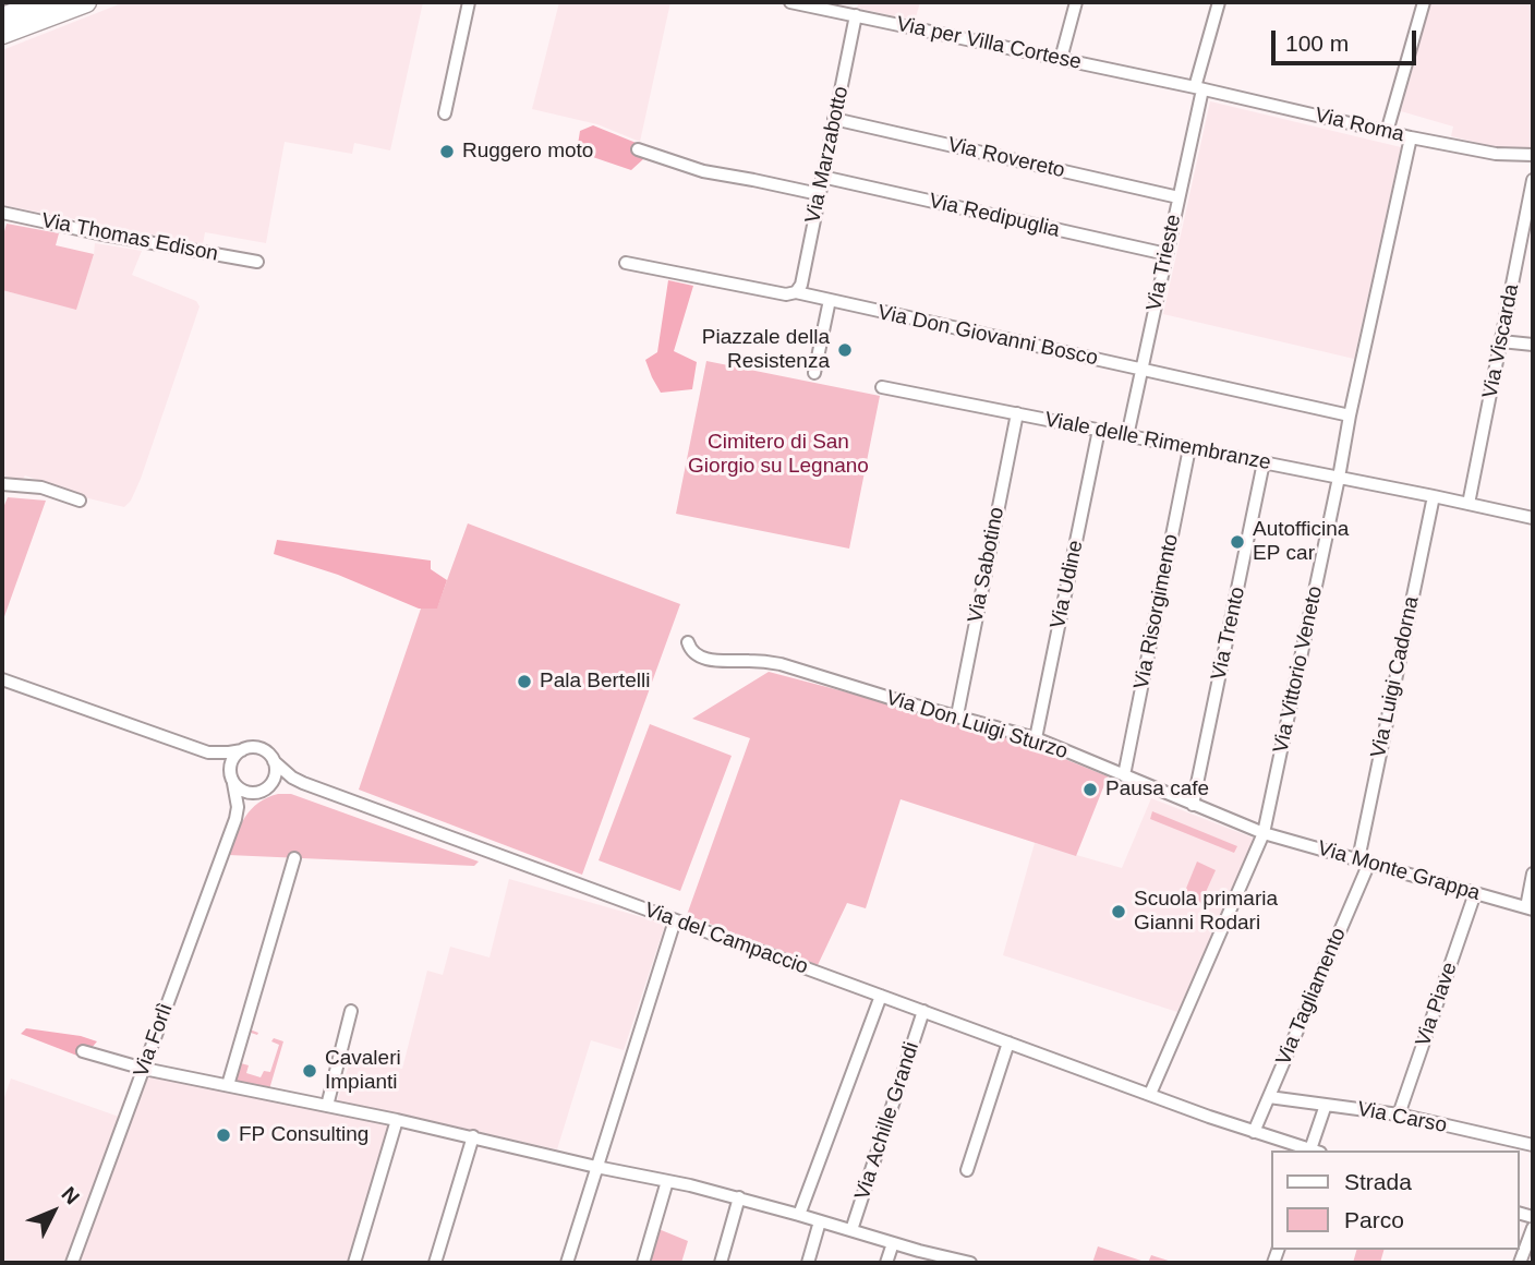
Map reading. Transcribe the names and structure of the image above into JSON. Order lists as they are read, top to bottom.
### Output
{
  "streets": {
    "street": [
      "Via per Villa Cortese",
      "Via Roma",
      "Via Marzabotto",
      "Via Rovereto",
      "Via Redipuglia",
      "Via Thomas Edison",
      "Via Trieste",
      "Via Don Giovanni Bosco",
      "Via Viscarda",
      "Viale delle Rimembranze",
      "Via Sabotino",
      "Via Udine",
      "Via Risorgimento",
      "Via Trento",
      "Via Vittorio Veneto",
      "Via Luigi Cadorna",
      "Via Don Luigi Sturzo",
      "Via Monte Grappa",
      "Via del Campaccio",
      "Via Tagliamento",
      "Via Piave",
      "Via Forlì",
      "Via Carso",
      "Via Achille Grandi"
    ]
  },
  "crossings": [
    ["Via per Villa Cortese", "Via Roma"],
    ["Via per Villa Cortese", "Via Marzabotto"],
    ["Via per Villa Cortese", "Via Trieste"],
    ["Via Roma", "Via Trieste"],
    ["Via Roma", "Via Vittorio Veneto"],
    ["Via Marzabotto", "Via Rovereto"],
    ["Via Marzabotto", "Via Redipuglia"],
    ["Via Marzabotto", "Via Don Giovanni Bosco"],
    ["Via Rovereto", "Via Trieste"],
    ["Via Redipuglia", "Via Trieste"],
    ["Via Trieste", "Via Don Giovanni Bosco"],
    ["Via Trieste", "Viale delle Rimembranze"],
    ["Via Don Giovanni Bosco", "Via Vittorio Veneto"],
    ["Via Viscarda", "Viale delle Rimembranze"],
    ["Viale delle Rimembranze", "Via Sabotino"],
    ["Viale delle Rimembranze", "Via Udine"],
    ["Viale delle Rimembranze", "Via Risorgimento"],
    ["Viale delle Rimembranze", "Via Trento"],
    ["Viale delle Rimembranze", "Via Vittorio Veneto"],
    ["Viale delle Rimembranze", "Via Luigi Cadorna"],
    ["Via Sabotino", "Via Don Luigi Sturzo"],
    ["Via Udine", "Via Don Luigi Sturzo"],
    ["Via Risorgimento", "Via Don Luigi Sturzo"],
    ["Via Trento", "Via Don Luigi Sturzo"],
    ["Via Vittorio Veneto", "Via Don Luigi Sturzo"],
    ["Via Vittorio Veneto", "Via Monte Grappa"],
    ["Via Vittorio Veneto", "Via del Campaccio"],
    ["Via Luigi Cadorna", "Via Monte Grappa"],
    ["Via Luigi Cadorna", "Via Tagliamento"],
    ["Via Don Luigi Sturzo", "Via Monte Grappa"],
    ["Via Monte Grappa", "Via Tagliamento"],
    ["Via Monte Grappa", "Via Piave"],
    ["Via del Campaccio", "Via Tagliamento"],
    ["Via del Campaccio", "Via Forlì"],
    ["Via del Campaccio", "Via Achille Grandi"],
    ["Via Tagliamento", "Via Carso"],
    ["Via Piave", "Via Carso"]
  ],
  "parks": ["Cimitero di San Giorgio su Legnano"],
  "places": [
    "Ruggero moto",
    "Piazzale della Resistenza",
    "Autofficina EP car",
    "Pala Bertelli",
    "Pausa cafe",
    "Scuola primaria Gianni Rodari",
    "Cavaleri Impianti",
    "FP Consulting"
  ],
  "legend": ["Strada", "Parco"],
  "scale_bar": "100 m",
  "north": "top right"
}
